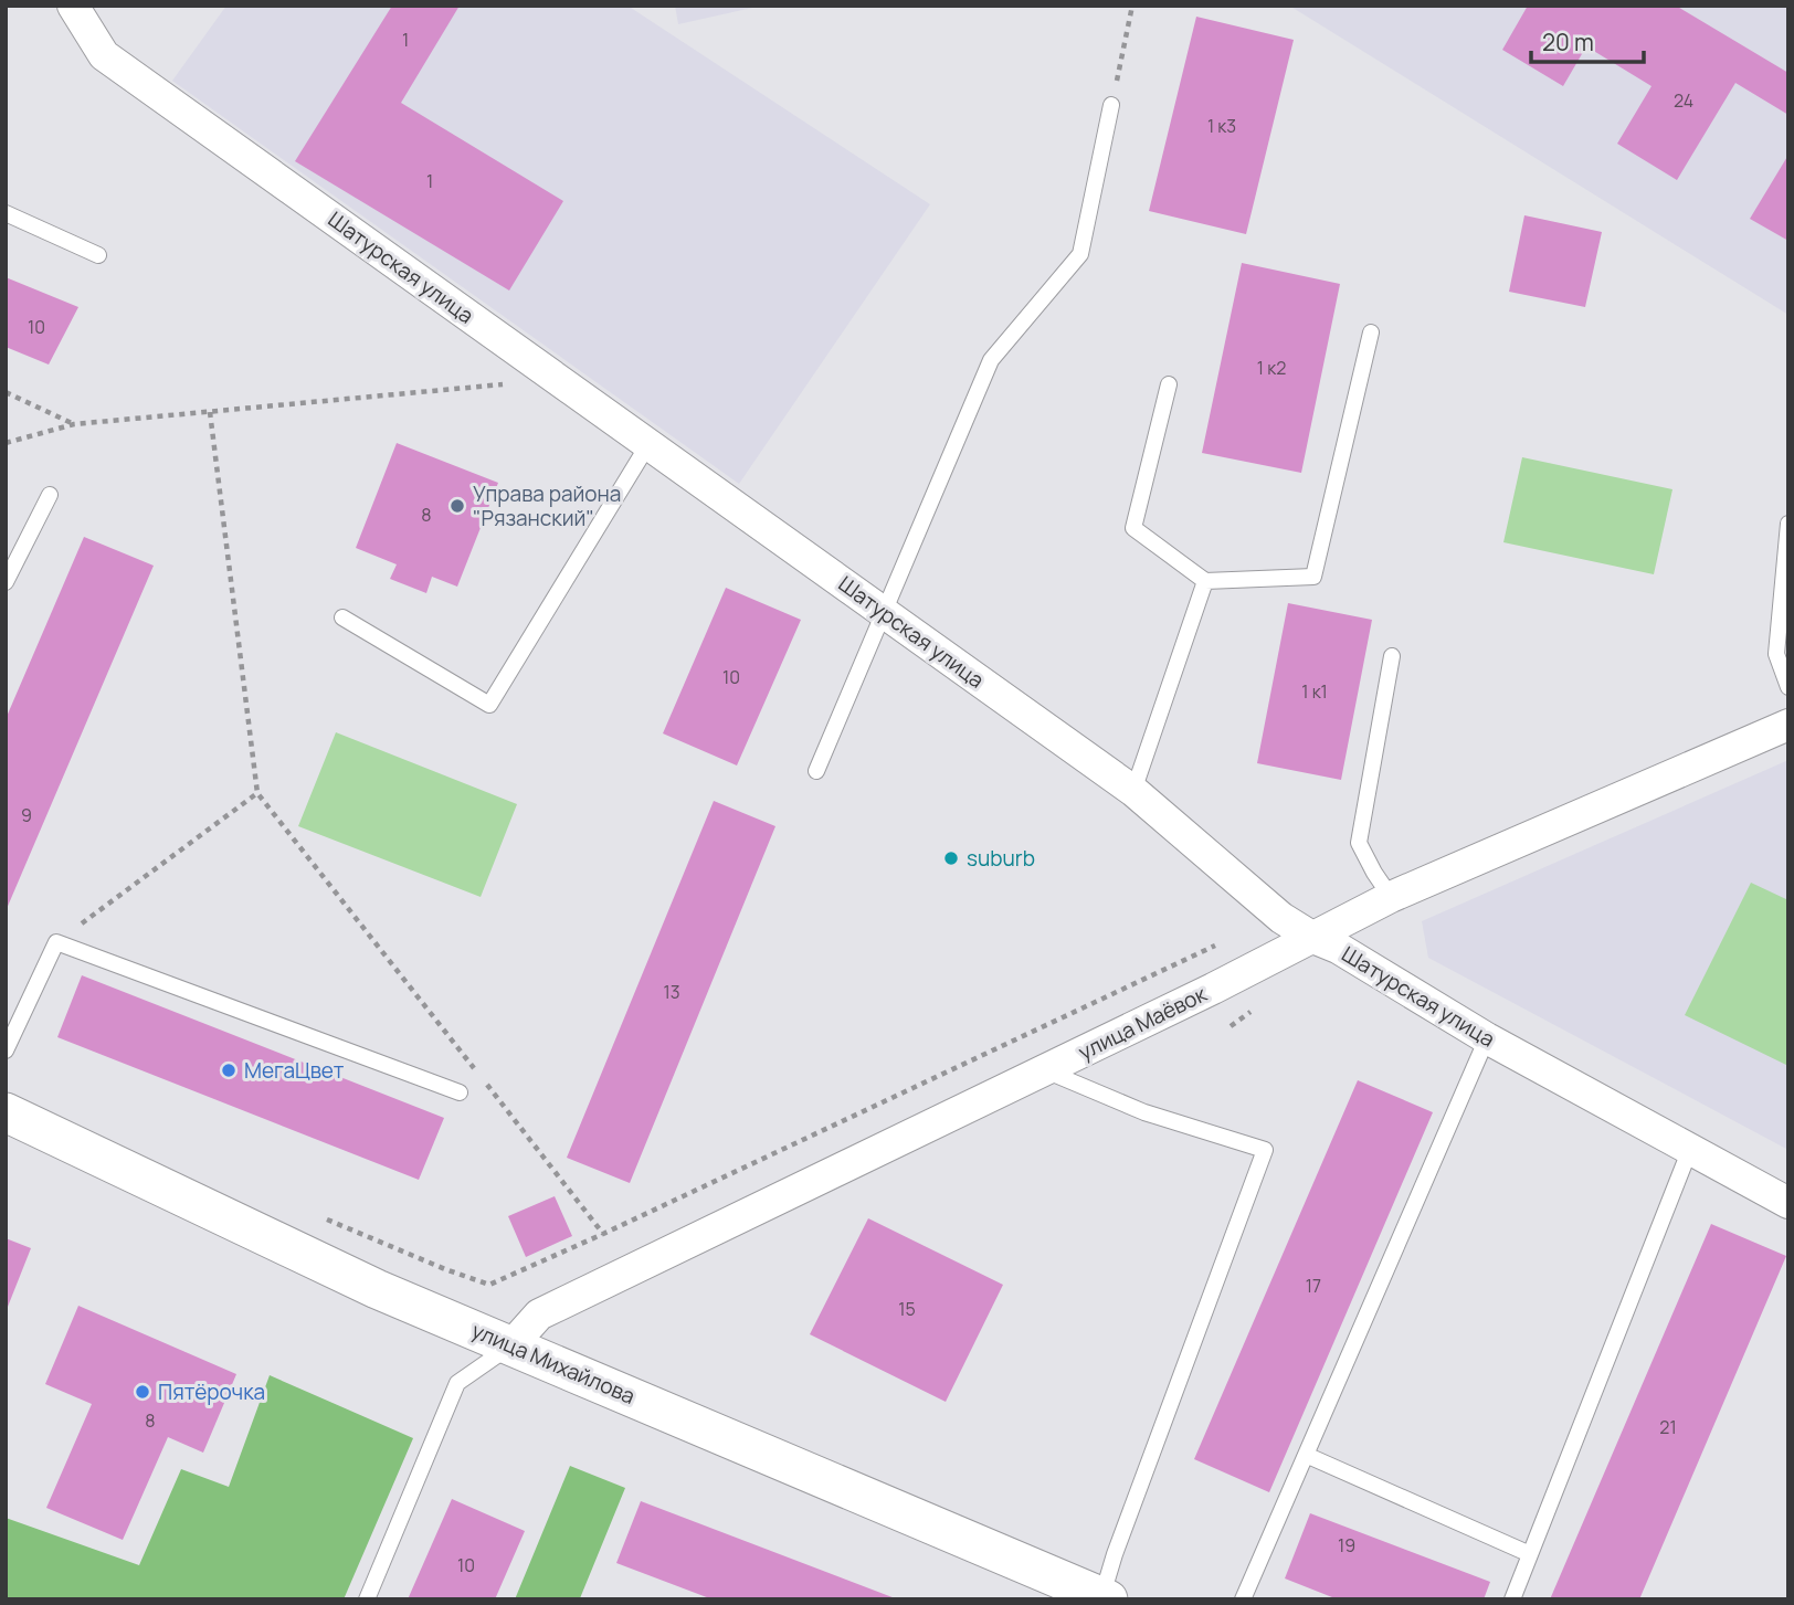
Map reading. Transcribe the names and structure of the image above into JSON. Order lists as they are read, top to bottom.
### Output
{
  "streets": {
    "street": ["Шатурская улица", "улица Маёвок", "улица Михайлова"]
  },
  "crossings": [
    ["Шатурская улица", "улица Маёвок"],
    ["улица Маёвок", "улица Михайлова"]
  ],
  "places": [
    "Управа района \"Рязанский\"",
    "suburb",
    "МегаЦвет",
    "Пятёрочка"
  ],
  "house_numbers": [
    "1",
    "24",
    "1 к3",
    "1",
    "10",
    "1 к2",
    "8",
    "10",
    "1 к1",
    "9",
    "13",
    "17",
    "15",
    "8",
    "21",
    "19",
    "10"
  ],
  "scale_bar": "20 m"
}
